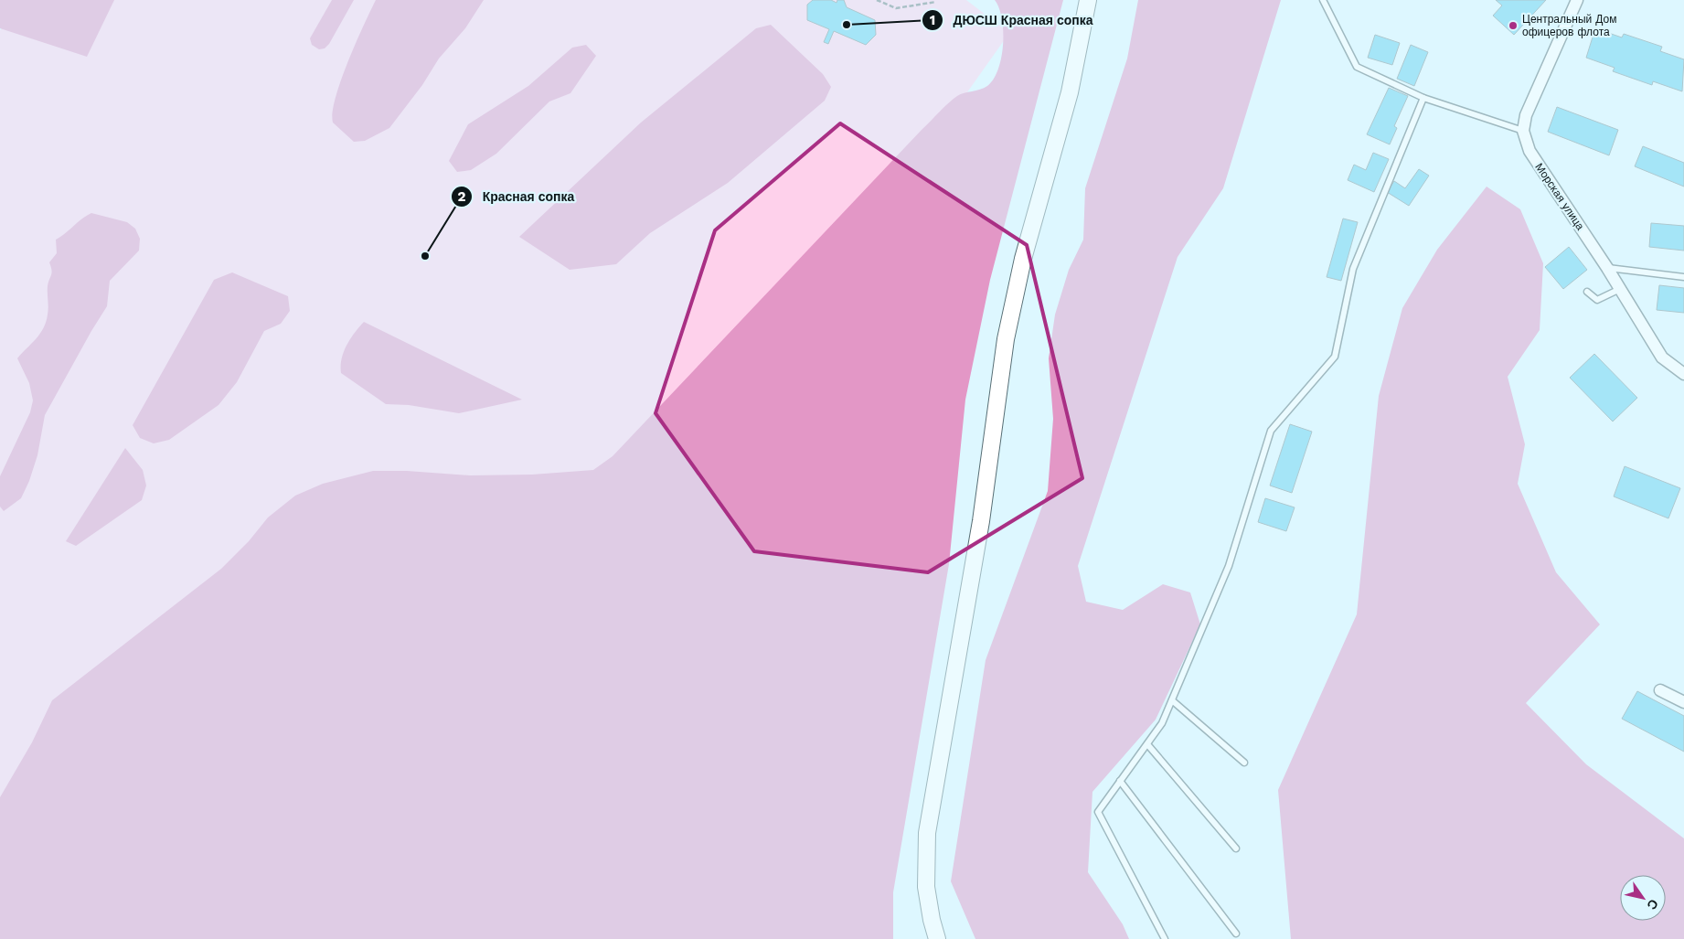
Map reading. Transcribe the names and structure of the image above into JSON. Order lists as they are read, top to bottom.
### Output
{
  "streets": {
    "street": ["Морская улица"]
  },
  "places": ["ДЮСШ Красная сопка", "Центральный Дом офицеров флота", "Красная сопка"],
  "north": "bottom right"
}
